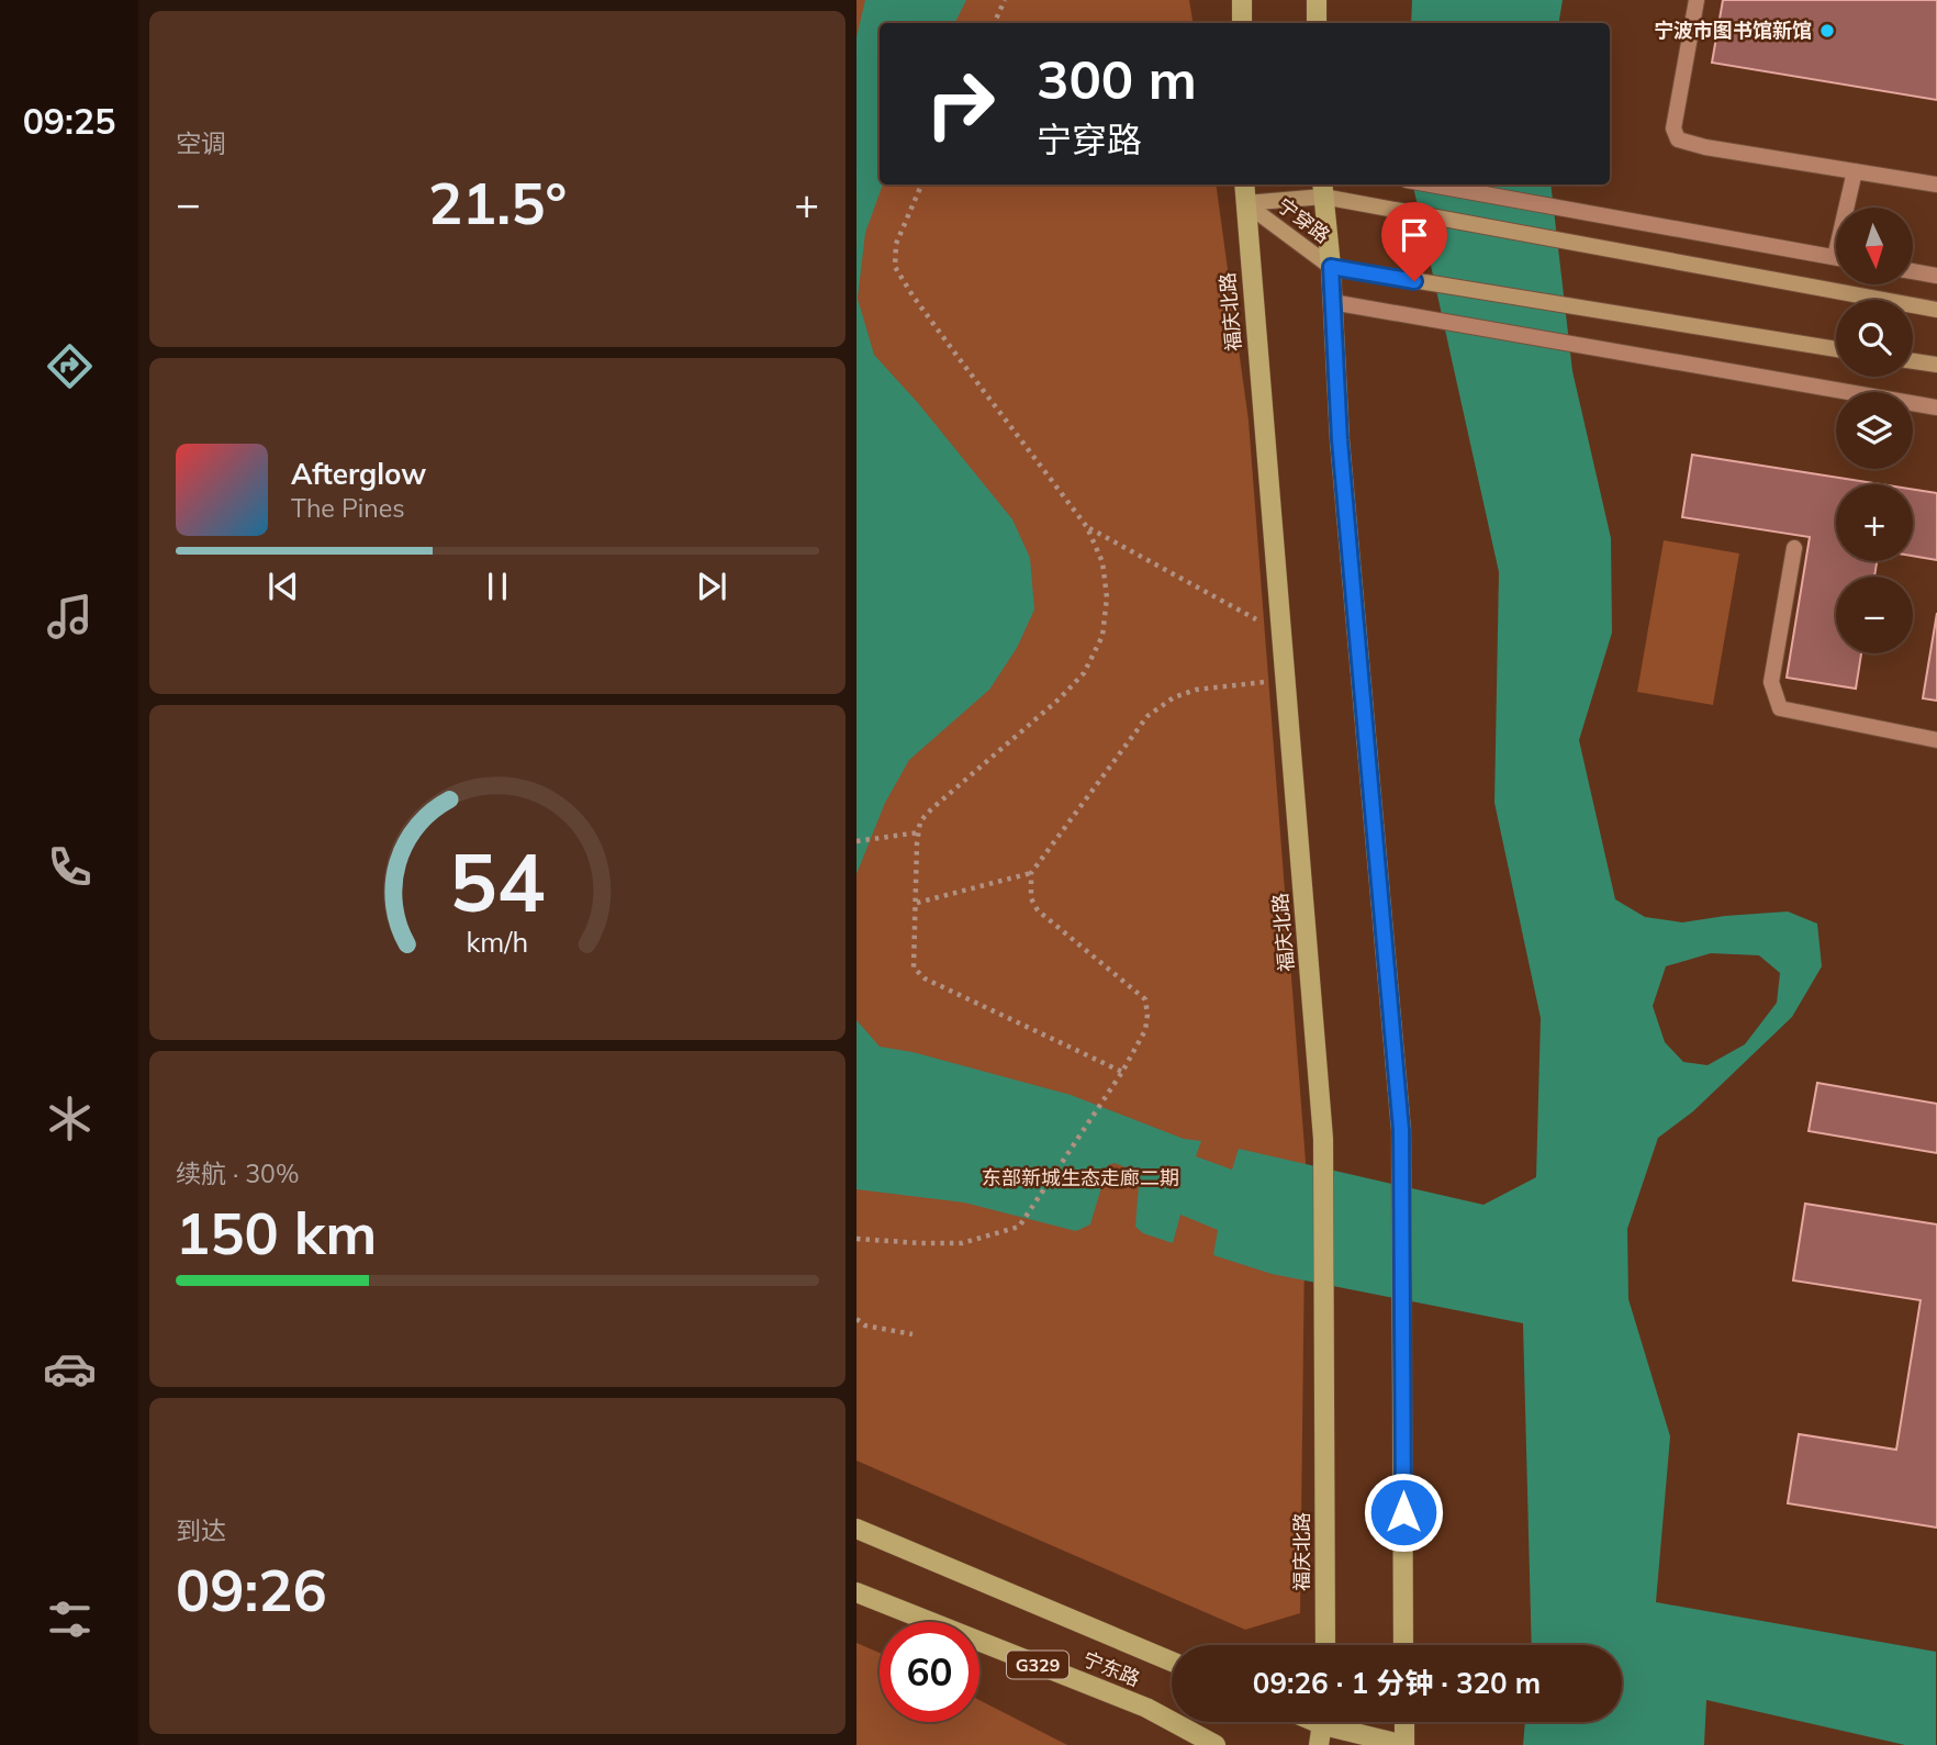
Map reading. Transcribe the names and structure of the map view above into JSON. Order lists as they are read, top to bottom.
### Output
{
  "streets": {
    "main road": [
      "宁穿路",
      "福庆北路",
      "G329",
      "宁东路"
    ]
  },
  "crossings": [
    ["宁穿路", "福庆北路"]
  ],
  "parks": ["东部新城生态走廊二期"],
  "places": ["宁波市图书馆新馆"],
  "north": "bottom",
  "page": {
    "tabs": "09:25",
    "tile": [
      "空调",
      ["续航 · 30%", "150 km"],
      ["到达", "09:26"]
    ],
    "turn": ["300 m", "宁穿路"],
    "heat": ["−", "21.5°", "+"],
    "map_buttons": ["+", "−"],
    "song": ["Afterglow", "The Pines"],
    "limit": "60",
    "trip": "09:26 · 1 分钟 · 320 m",
    "gauge": ["54", "km/h"]
  }
}
